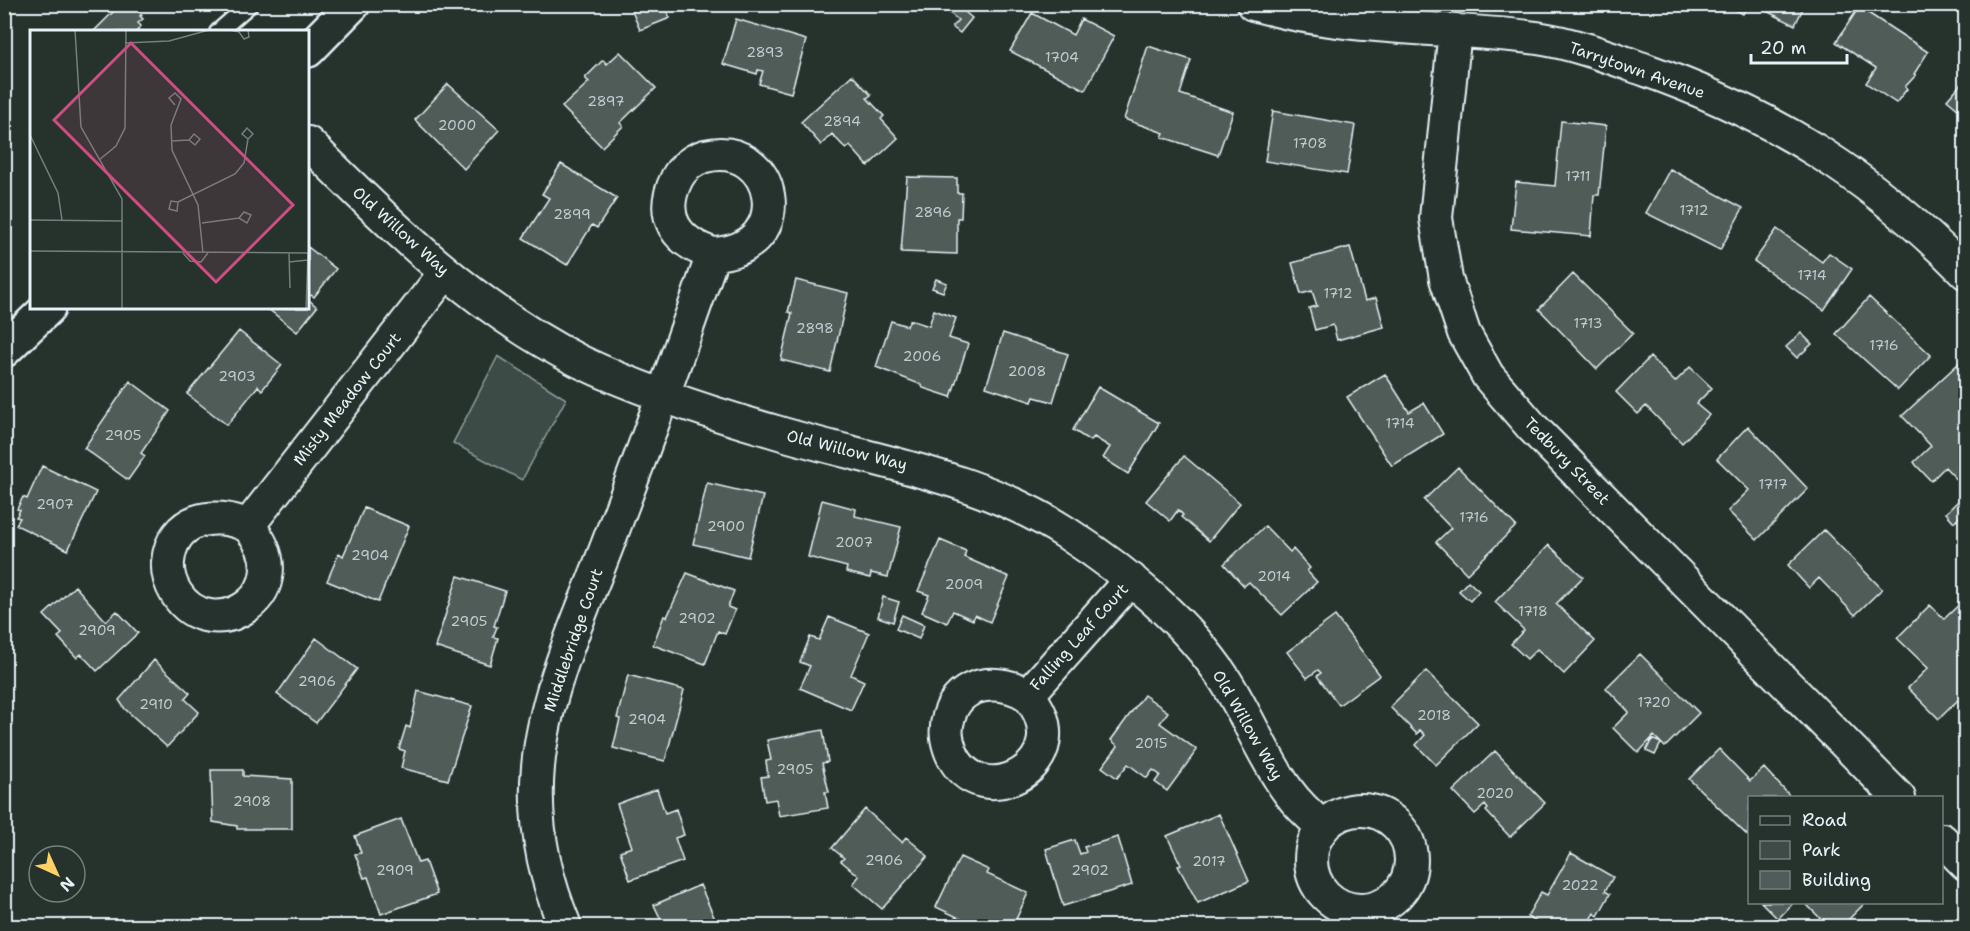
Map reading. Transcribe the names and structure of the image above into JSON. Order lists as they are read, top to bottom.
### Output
{
  "streets": {
    "street": [
      "Tarrytown Avenue",
      "Old Willow Way",
      "Misty Meadow Court",
      "Tedbury Street",
      "Falling Leaf Court",
      "Middlebridge Court"
    ]
  },
  "crossings": [
    ["Tarrytown Avenue", "Tedbury Street"],
    ["Old Willow Way", "Misty Meadow Court"],
    ["Old Willow Way", "Falling Leaf Court"],
    ["Old Willow Way", "Middlebridge Court"]
  ],
  "house_numbers": [
    "2893",
    "1704",
    "2897",
    "2894",
    "2000",
    "1708",
    "1711",
    "1712",
    "2896",
    "2899",
    "1714",
    "1712",
    "1713",
    "2898",
    "1716",
    "2006",
    "2008",
    "2903",
    "1714",
    "2905",
    "1717",
    "2907",
    "1716",
    "2900",
    "2007",
    "2904",
    "2014",
    "2009",
    "1718",
    "2902",
    "2905",
    "2909",
    "2906",
    "1720",
    "2910",
    "2018",
    "2904",
    "2015",
    "2905",
    "2020",
    "2908",
    "2906",
    "2017",
    "2909",
    "2902",
    "2022"
  ],
  "legend": ["Road", "Park", "Building"],
  "scale_bar": "20 m",
  "north": "bottom right"
}
